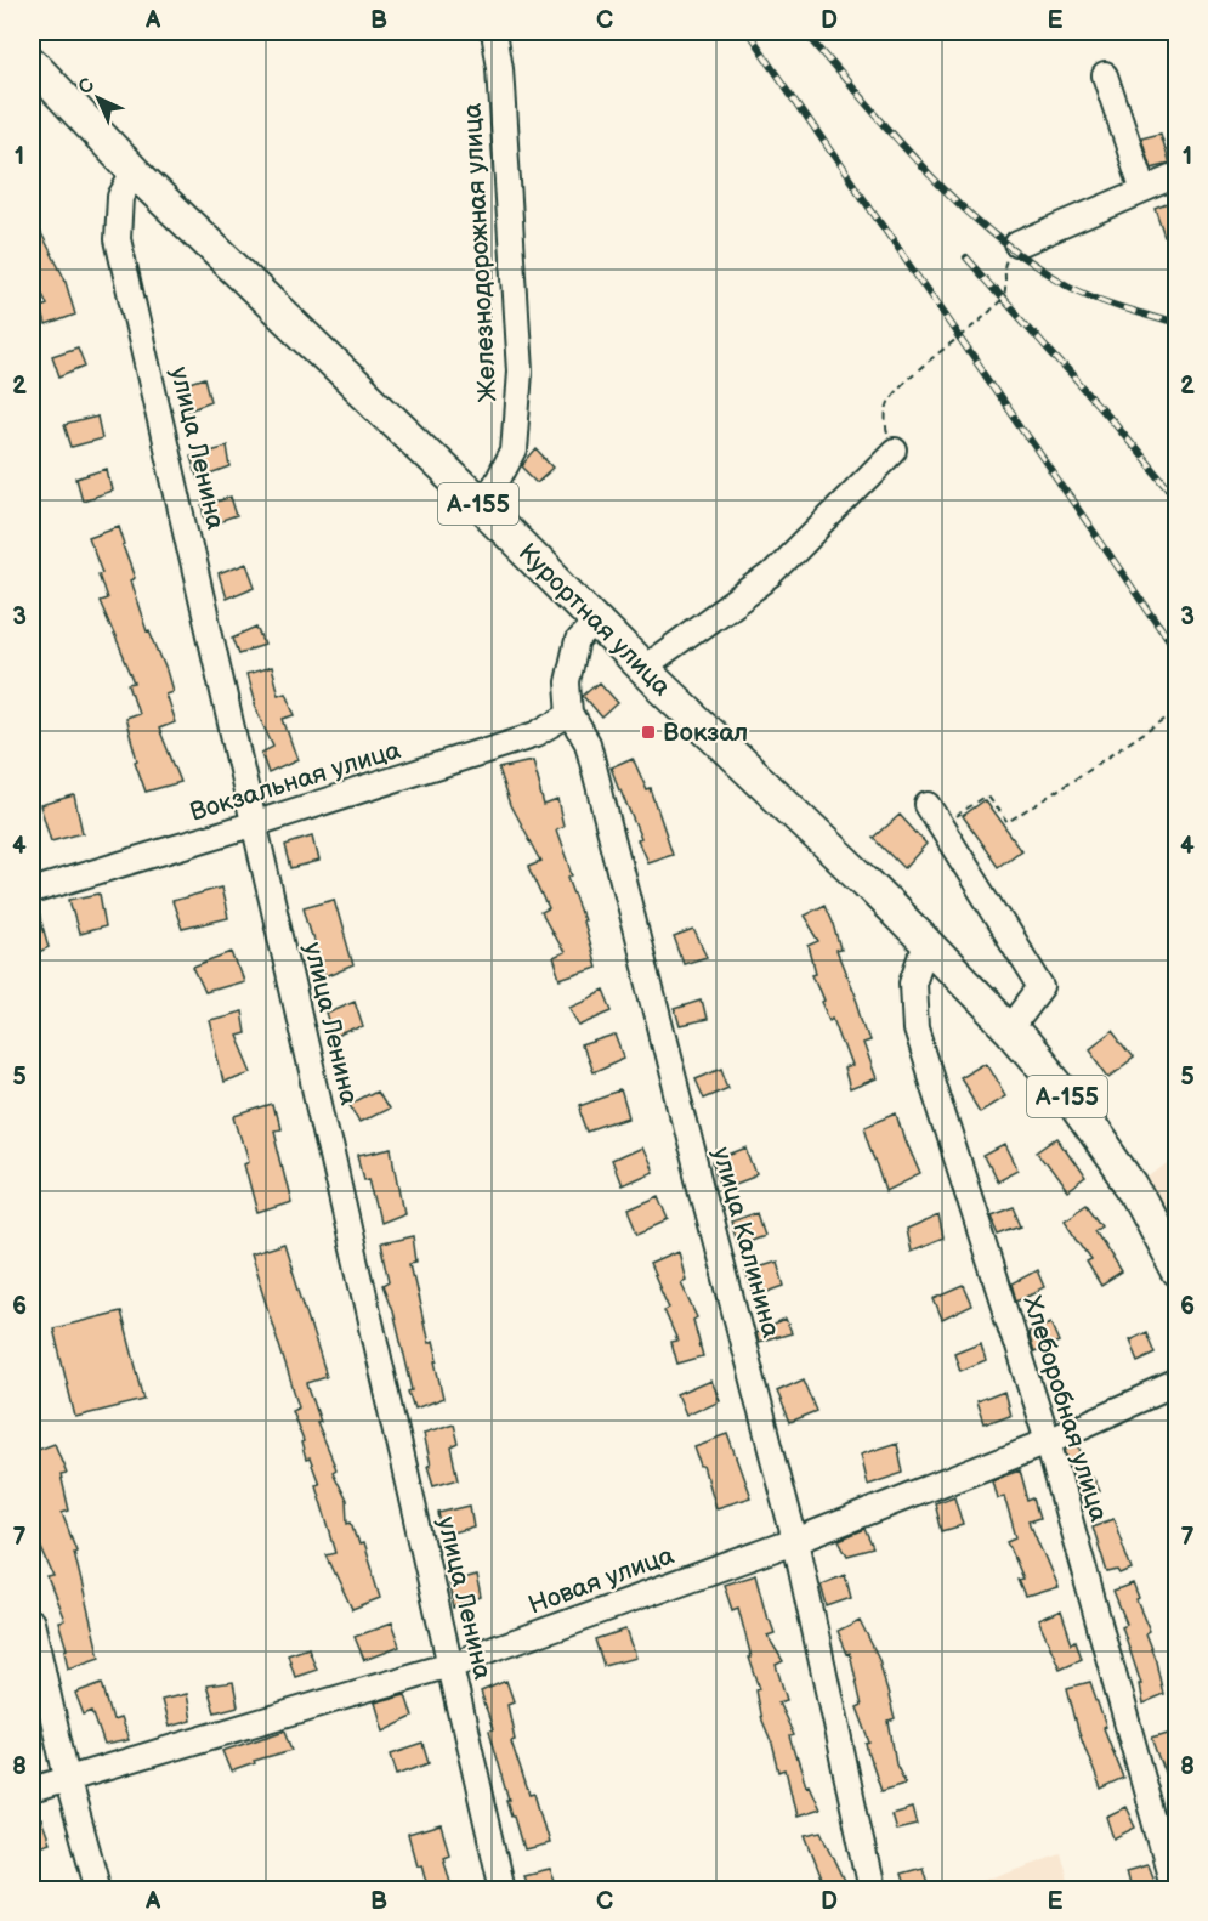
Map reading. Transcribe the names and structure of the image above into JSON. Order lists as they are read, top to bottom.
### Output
{
  "streets": {
    "main road": ["А-155", "Курортная улица"],
    "street": [
      "Железнодорожная улица",
      "улица Ленина",
      "Вокзальная улица",
      "улица Калинина",
      "Хлеборобная улица",
      "Новая улица"
    ]
  },
  "crossings": [
    ["Железнодорожная улица", "Курортная улица"],
    ["улица Ленина", "Курортная улица"],
    ["улица Ленина", "Вокзальная улица"],
    ["улица Ленина", "Новая улица"],
    ["Курортная улица", "улица Калинина"],
    ["Курортная улица", "Хлеборобная улица"],
    ["Вокзальная улица", "улица Калинина"],
    ["улица Калинина", "Новая улица"],
    ["Хлеборобная улица", "Новая улица"]
  ],
  "places": {
    "transit": ["Вокзал"]
  },
  "north": "top left",
  "grid": {
    "columns": [
      "A",
      "B",
      "C",
      "D",
      "E"
    ],
    "rows": [
      "1",
      "2",
      "3",
      "4",
      "5",
      "6",
      "7",
      "8"
    ]
  }
}
